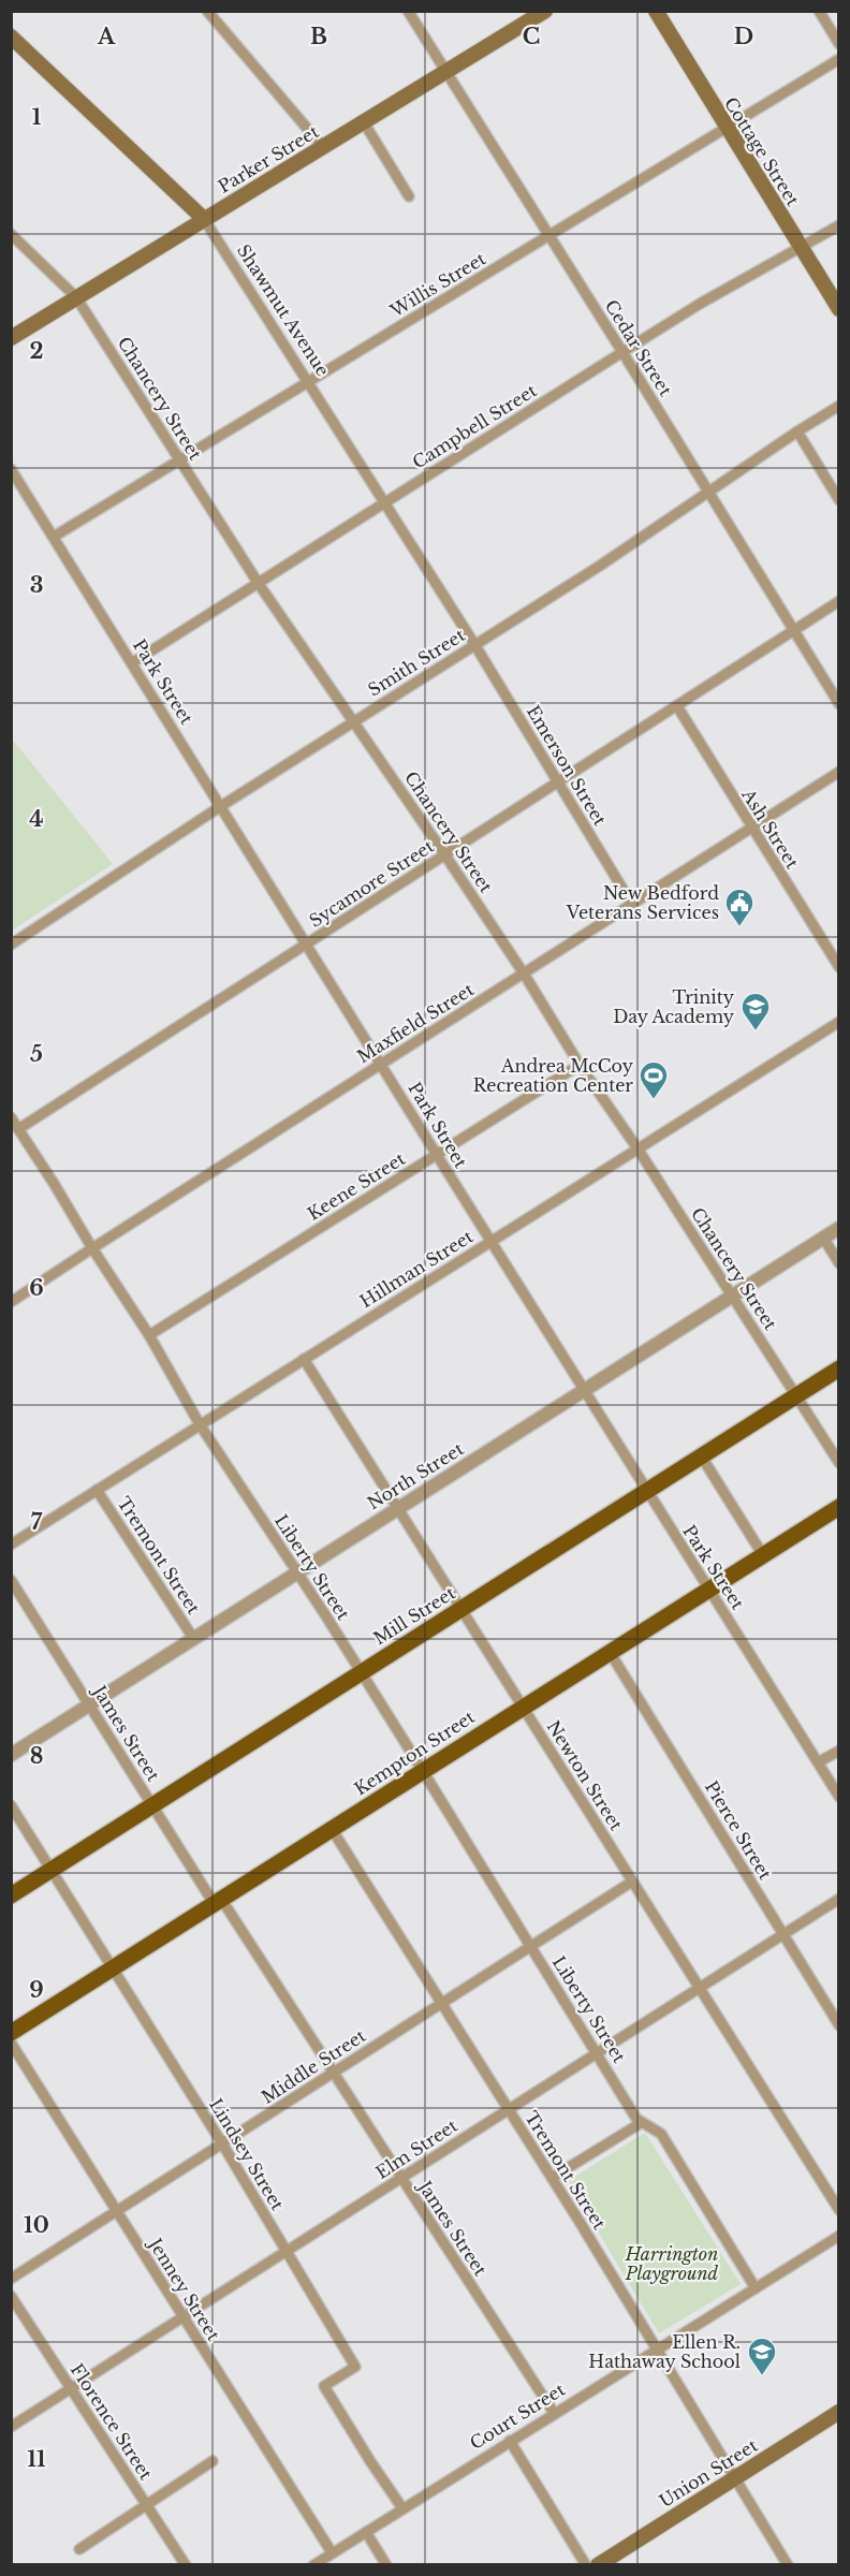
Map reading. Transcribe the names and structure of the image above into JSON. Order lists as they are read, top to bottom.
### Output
{
  "streets": {
    "main road": [
      "Cottage Street",
      "Parker Street",
      "Shawmut Avenue",
      "Mill Street",
      "Kempton Street",
      "Union Street"
    ],
    "street": [
      "Willis Street",
      "Cedar Street",
      "Chancery Street",
      "Campbell Street",
      "Smith Street",
      "Park Street",
      "Emerson Street",
      "Ash Street",
      "Sycamore Street",
      "Maxfield Street",
      "Keene Street",
      "Hillman Street",
      "North Street",
      "Tremont Street",
      "Liberty Street",
      "James Street",
      "Newton Street",
      "Pierce Street",
      "Middle Street",
      "Elm Street",
      "Lindsey Street",
      "Jenney Street",
      "Court Street",
      "Florence Street"
    ]
  },
  "crossings": [
    ["Cottage Street", "Willis Street"],
    ["Cottage Street", "Campbell Street"],
    ["Parker Street", "Shawmut Avenue"],
    ["Parker Street", "Cedar Street"],
    ["Parker Street", "Chancery Street"],
    ["Willis Street", "Shawmut Avenue"],
    ["Willis Street", "Cedar Street"],
    ["Willis Street", "Chancery Street"],
    ["Willis Street", "Park Street"],
    ["Shawmut Avenue", "Campbell Street"],
    ["Shawmut Avenue", "Smith Street"],
    ["Shawmut Avenue", "Emerson Street"],
    ["Cedar Street", "Campbell Street"],
    ["Cedar Street", "Smith Street"],
    ["Cedar Street", "Sycamore Street"],
    ["Chancery Street", "Campbell Street"],
    ["Chancery Street", "Smith Street"],
    ["Chancery Street", "Sycamore Street"],
    ["Chancery Street", "Maxfield Street"],
    ["Chancery Street", "Keene Street"],
    ["Chancery Street", "Hillman Street"],
    ["Chancery Street", "North Street"],
    ["Chancery Street", "Mill Street"],
    ["Campbell Street", "Park Street"],
    ["Smith Street", "Park Street"],
    ["Smith Street", "Emerson Street"],
    ["Park Street", "Sycamore Street"],
    ["Park Street", "Maxfield Street"],
    ["Park Street", "Keene Street"],
    ["Park Street", "Hillman Street"],
    ["Park Street", "North Street"],
    ["Park Street", "Mill Street"],
    ["Park Street", "Kempton Street"],
    ["Emerson Street", "Sycamore Street"],
    ["Emerson Street", "Maxfield Street"],
    ["Ash Street", "Sycamore Street"],
    ["Ash Street", "Maxfield Street"],
    ["Sycamore Street", "Liberty Street"],
    ["Maxfield Street", "Liberty Street"],
    ["Keene Street", "Liberty Street"],
    ["Hillman Street", "Tremont Street"],
    ["Hillman Street", "Liberty Street"],
    ["Hillman Street", "Newton Street"],
    ["North Street", "Tremont Street"],
    ["North Street", "Liberty Street"],
    ["North Street", "James Street"],
    ["North Street", "Newton Street"],
    ["Tremont Street", "Kempton Street"],
    ["Tremont Street", "Middle Street"],
    ["Tremont Street", "Elm Street"],
    ["Tremont Street", "Court Street"],
    ["Tremont Street", "Union Street"],
    ["Liberty Street", "Mill Street"],
    ["Liberty Street", "Kempton Street"],
    ["Liberty Street", "Middle Street"],
    ["Liberty Street", "Elm Street"],
    ["Liberty Street", "Court Street"],
    ["Mill Street", "James Street"],
    ["Mill Street", "Newton Street"],
    ["Mill Street", "Lindsey Street"],
    ["James Street", "Kempton Street"],
    ["James Street", "Middle Street"],
    ["James Street", "Elm Street"],
    ["James Street", "Court Street"],
    ["Kempton Street", "Newton Street"],
    ["Kempton Street", "Pierce Street"],
    ["Kempton Street", "Lindsey Street"],
    ["Newton Street", "Middle Street"],
    ["Newton Street", "Elm Street"],
    ["Pierce Street", "Elm Street"],
    ["Middle Street", "Lindsey Street"],
    ["Middle Street", "Jenney Street"],
    ["Elm Street", "Lindsey Street"],
    ["Elm Street", "Jenney Street"],
    ["Elm Street", "Florence Street"],
    ["Lindsey Street", "Court Street"],
    ["Jenney Street", "Court Street"]
  ],
  "parks": ["Harrington Playground"],
  "places": {
    "public building": ["New Bedford Veterans Services"],
    "school or university": ["Trinity Day Academy", "Ellen R. Hathaway School"],
    "sports": ["Andrea McCoy Recreation Center"]
  },
  "grid": {
    "columns": [
      "A",
      "B",
      "C",
      "D"
    ],
    "rows": [
      "1",
      "2",
      "3",
      "4",
      "5",
      "6",
      "7",
      "8",
      "9",
      "10",
      "11"
    ]
  }
}
